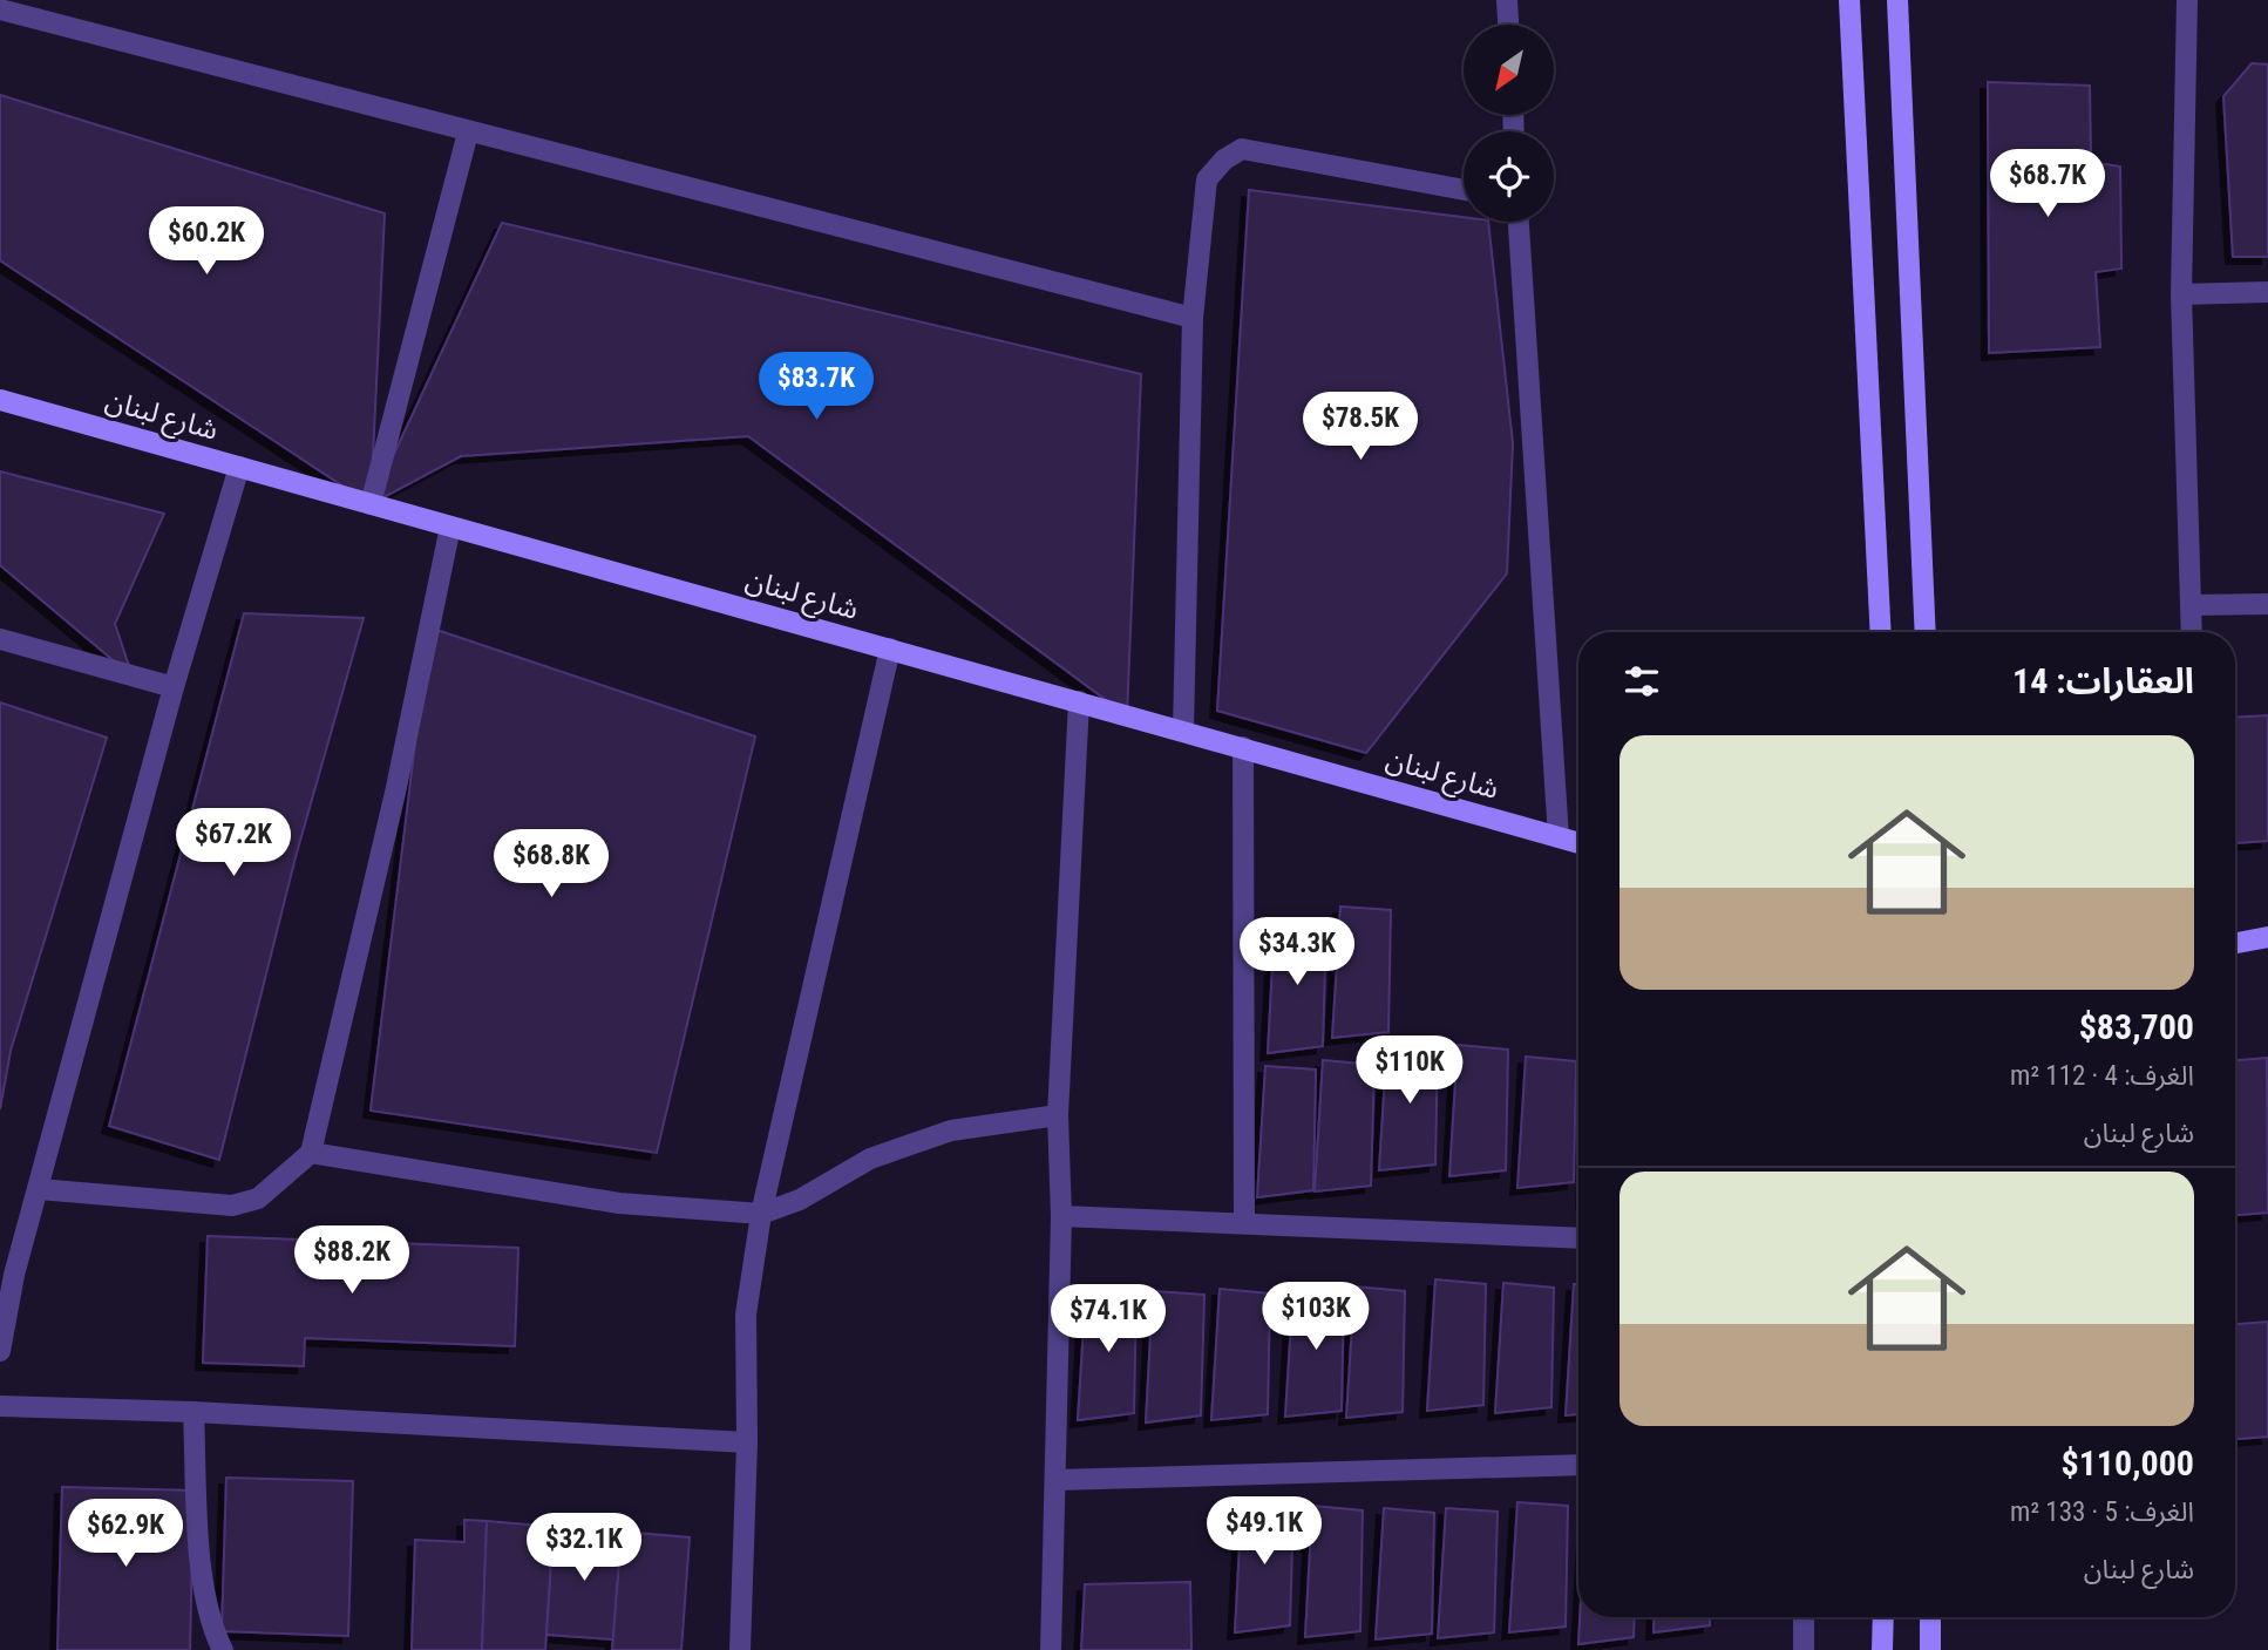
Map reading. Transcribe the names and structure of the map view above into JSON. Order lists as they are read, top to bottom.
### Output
{
  "streets": {
    "street": ["شارع لبنان"]
  },
  "north": "bottom left",
  "page": {
    "price": [
      "$68.7K",
      "$60.2K",
      "$83.7K",
      "$78.5K",
      "$67.2K",
      "$68.8K",
      "$34.3K",
      "$110K",
      "$88.2K",
      "$103K",
      "$74.1K",
      "$49.1K",
      "$62.9K",
      "$32.1K"
    ],
    "heading": "العقارات: 14",
    "list": [
      {
        "name": "$83,700",
        "note": "الغرف: 4 · 112 m² · شارع لبنان"
      },
      {
        "name": "$110,000",
        "note": "الغرف: 5 · 133 m² · شارع لبنان"
      }
    ]
  }
}
